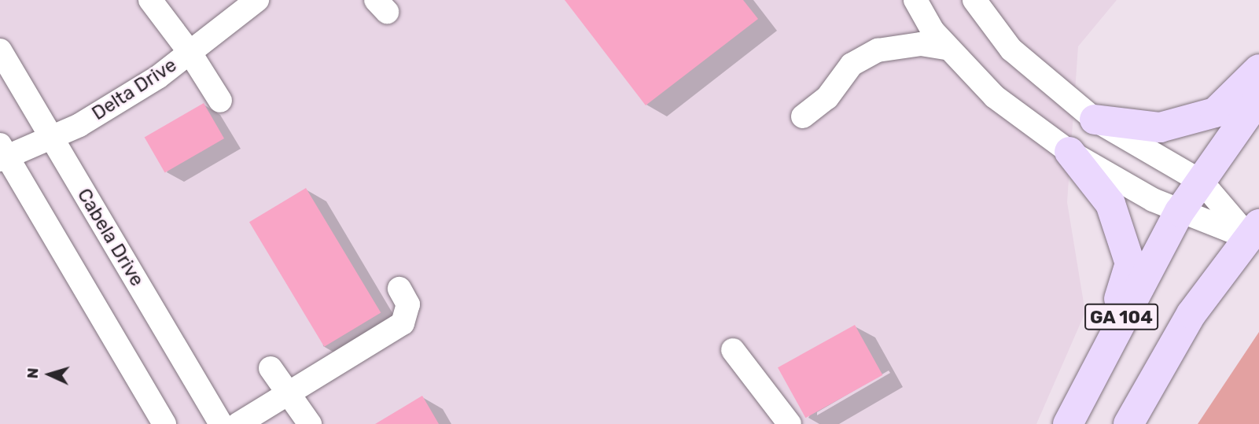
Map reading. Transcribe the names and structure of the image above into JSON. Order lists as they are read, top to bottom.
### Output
{
  "streets": {
    "main road": ["GA 104"],
    "street": ["Delta Drive", "Cabela Drive"]
  },
  "crossings": [
    ["Delta Drive", "Cabela Drive"]
  ],
  "north": "left"
}
